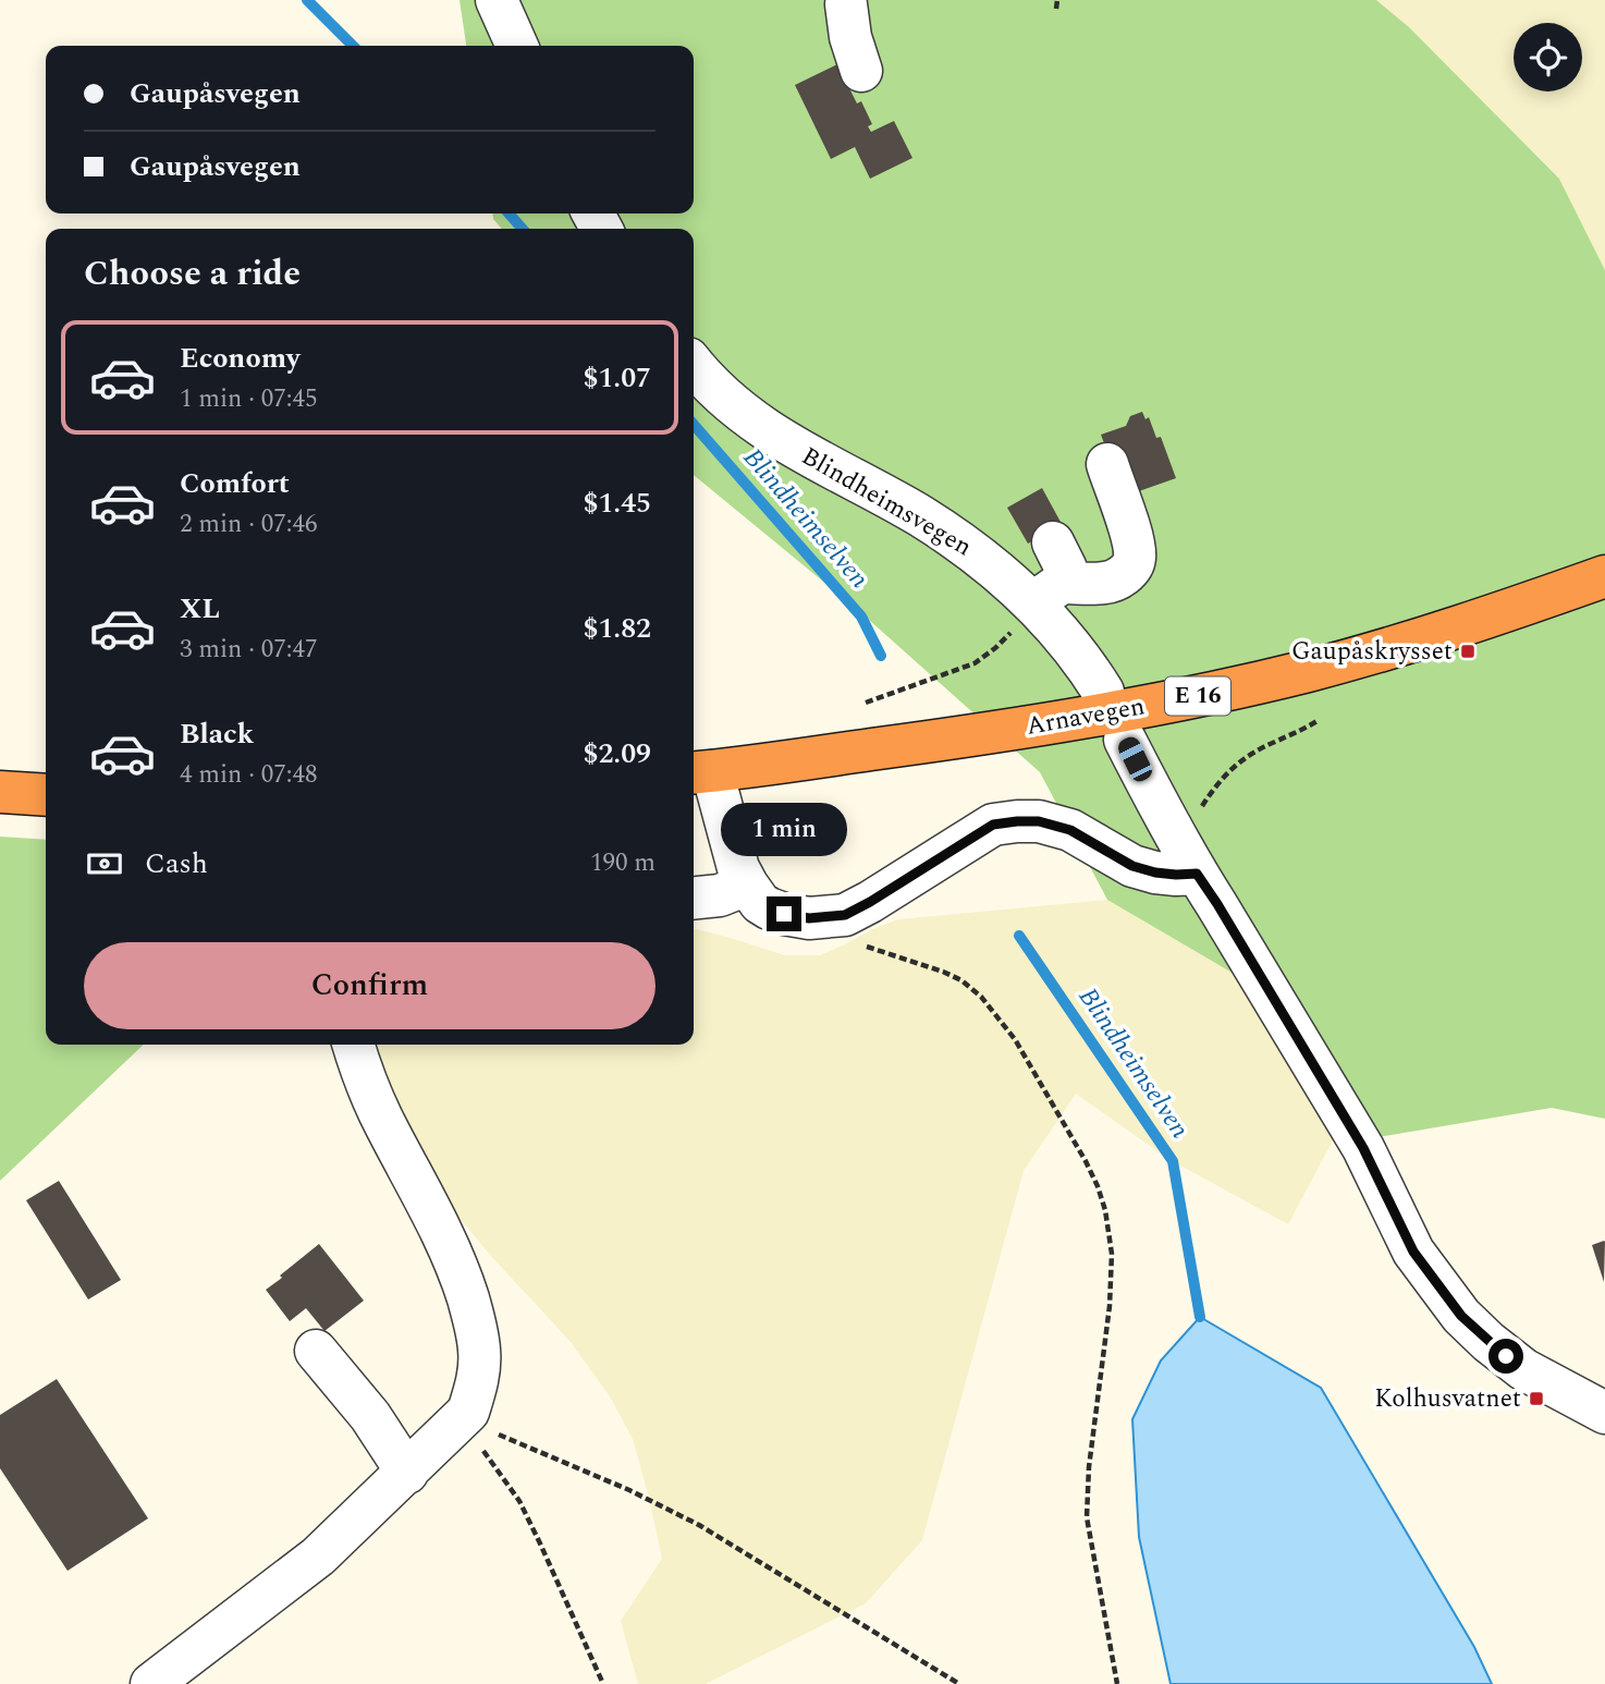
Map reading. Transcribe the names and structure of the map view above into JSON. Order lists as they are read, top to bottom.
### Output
{
  "streets": {
    "highway": ["E 16", "Arnavegen"],
    "street": ["Blindheimsvegen"]
  },
  "water": ["Blindheimselven"],
  "places": {
    "transit": ["Gaupåskrysset", "Kolhusvatnet"]
  },
  "page": {
    "banner": ["Gaupåsvegen", "Gaupåsvegen"],
    "heading": "Choose a ride",
    "list": [
      {
        "name": "Economy",
        "note": "1 min · 07:45",
        "value": "$1.07"
      },
      {
        "name": "Comfort",
        "note": "2 min · 07:46",
        "value": "$1.45"
      },
      {
        "name": "XL",
        "note": "3 min · 07:47",
        "value": "$1.82"
      },
      {
        "name": "Black",
        "note": "4 min · 07:48",
        "value": "$2.09"
      }
    ],
    "bubble": "1 min",
    "pay": ["Cash", "190 m"],
    "buttons": "Confirm"
  }
}
